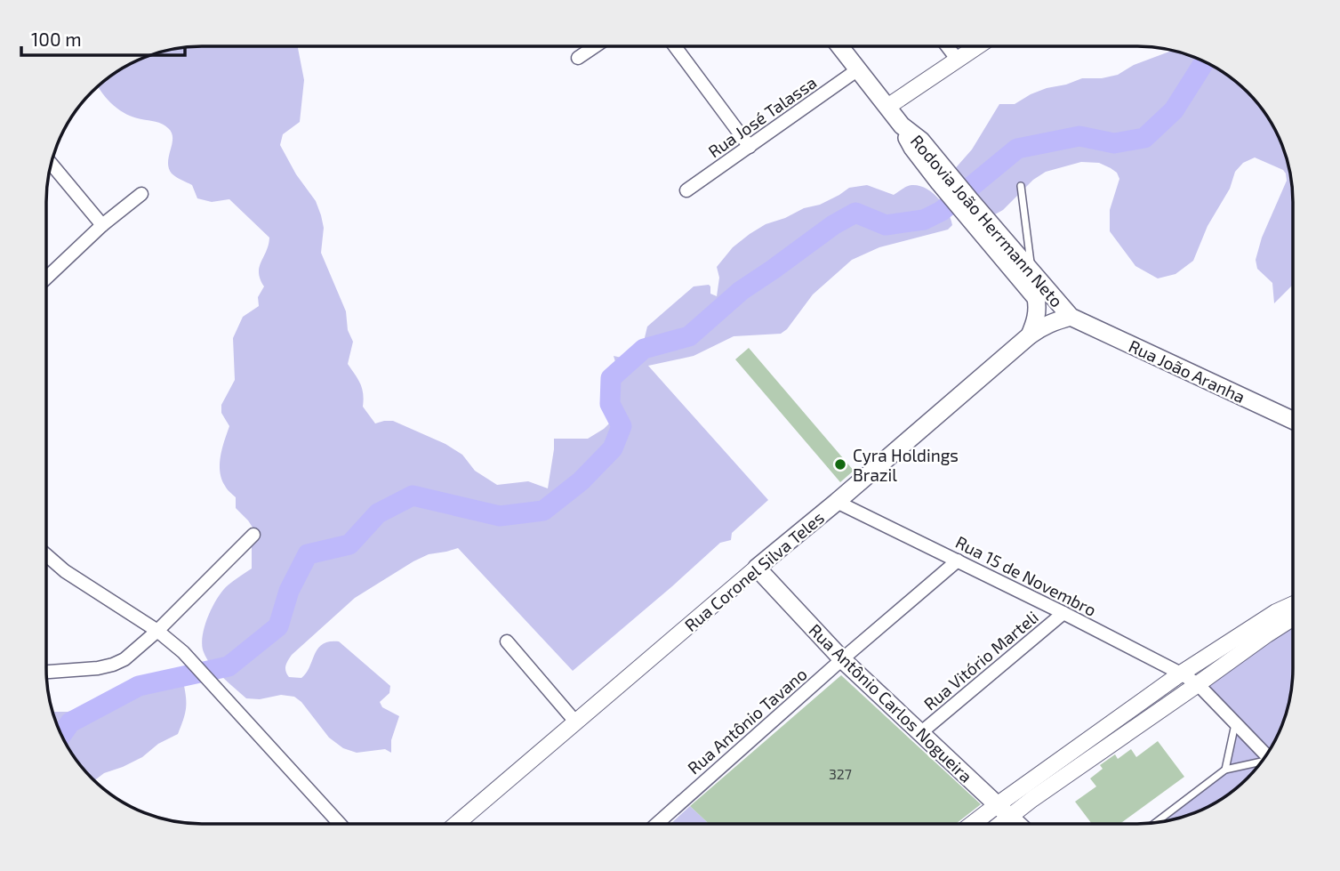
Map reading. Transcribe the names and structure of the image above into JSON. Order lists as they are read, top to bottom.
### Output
{
  "streets": {
    "main road": [
      "Rodovia João Herrmann Neto",
      "Rua João Aranha",
      "Rua Coronel Silva Teles",
      "Rua Antônio Carlos Nogueira"
    ],
    "street": [
      "Rua José Talassa",
      "Rua 15 de Novembro",
      "Rua Vitório Marteli",
      "Rua Antônio Tavano"
    ]
  },
  "crossings": [
    ["Rua José Talassa", "Rodovia João Herrmann Neto"],
    ["Rodovia João Herrmann Neto", "Rua João Aranha"],
    ["Rodovia João Herrmann Neto", "Rua Coronel Silva Teles"],
    ["Rua João Aranha", "Rua Coronel Silva Teles"],
    ["Rua Coronel Silva Teles", "Rua 15 de Novembro"],
    ["Rua Coronel Silva Teles", "Rua Antônio Carlos Nogueira"],
    ["Rua 15 de Novembro", "Rua Vitório Marteli"],
    ["Rua 15 de Novembro", "Rua Antônio Tavano"],
    ["Rua Vitório Marteli", "Rua Antônio Carlos Nogueira"],
    ["Rua Antônio Carlos Nogueira", "Rua Antônio Tavano"]
  ],
  "places": ["Cyra Holdings Brazil"],
  "house_numbers": ["327"],
  "scale_bar": "100 m"
}
